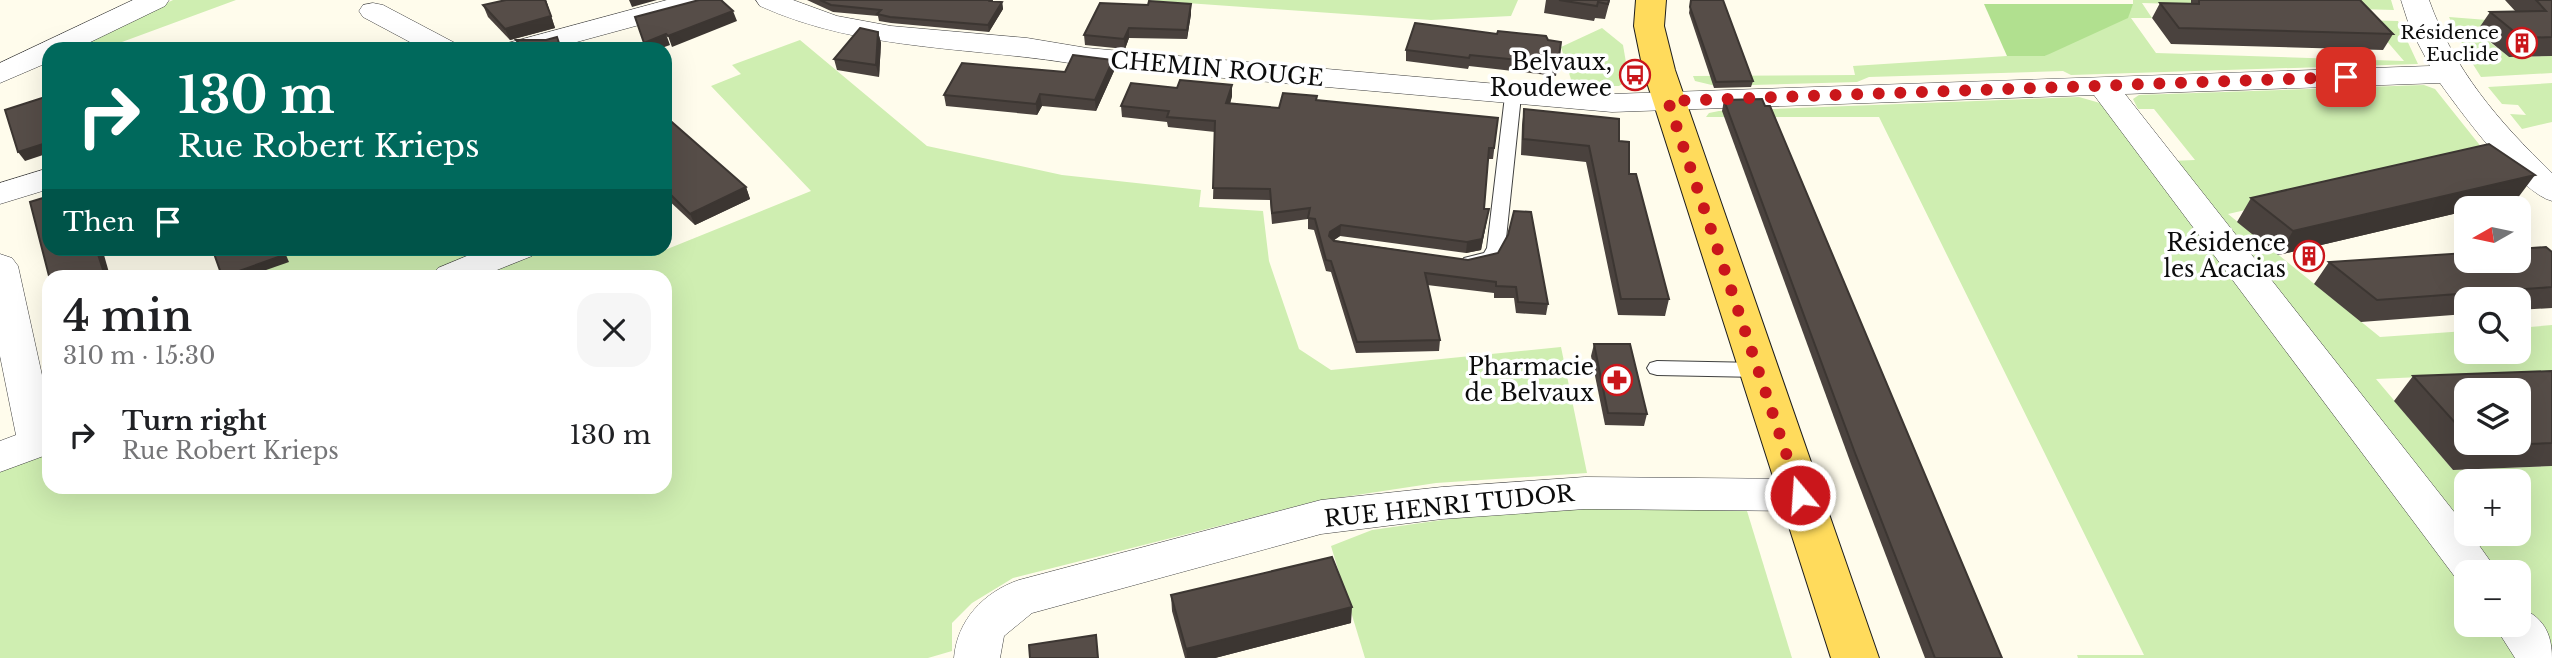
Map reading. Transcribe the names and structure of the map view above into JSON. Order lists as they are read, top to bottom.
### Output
{
  "streets": {
    "street": ["CHEMIN ROUGE", "RUE HENRI TUDOR"]
  },
  "places": {
    "building": ["Résidence Euclide", "Résidence les Acacias"],
    "bus stop": ["Belvaux, Roudewee"],
    "pharmacy": ["Pharmacie de Belvaux"]
  },
  "north": "left",
  "page": {
    "turn": ["130 m", "Rue Robert Krieps"],
    "then": "Then",
    "map_buttons": ["+", "−"],
    "heading": ["4 min", "310 m · 15:30"],
    "list": [
      {
        "name": "Turn right",
        "note": "Rue Robert Krieps",
        "value": "130 m"
      }
    ]
  }
}
